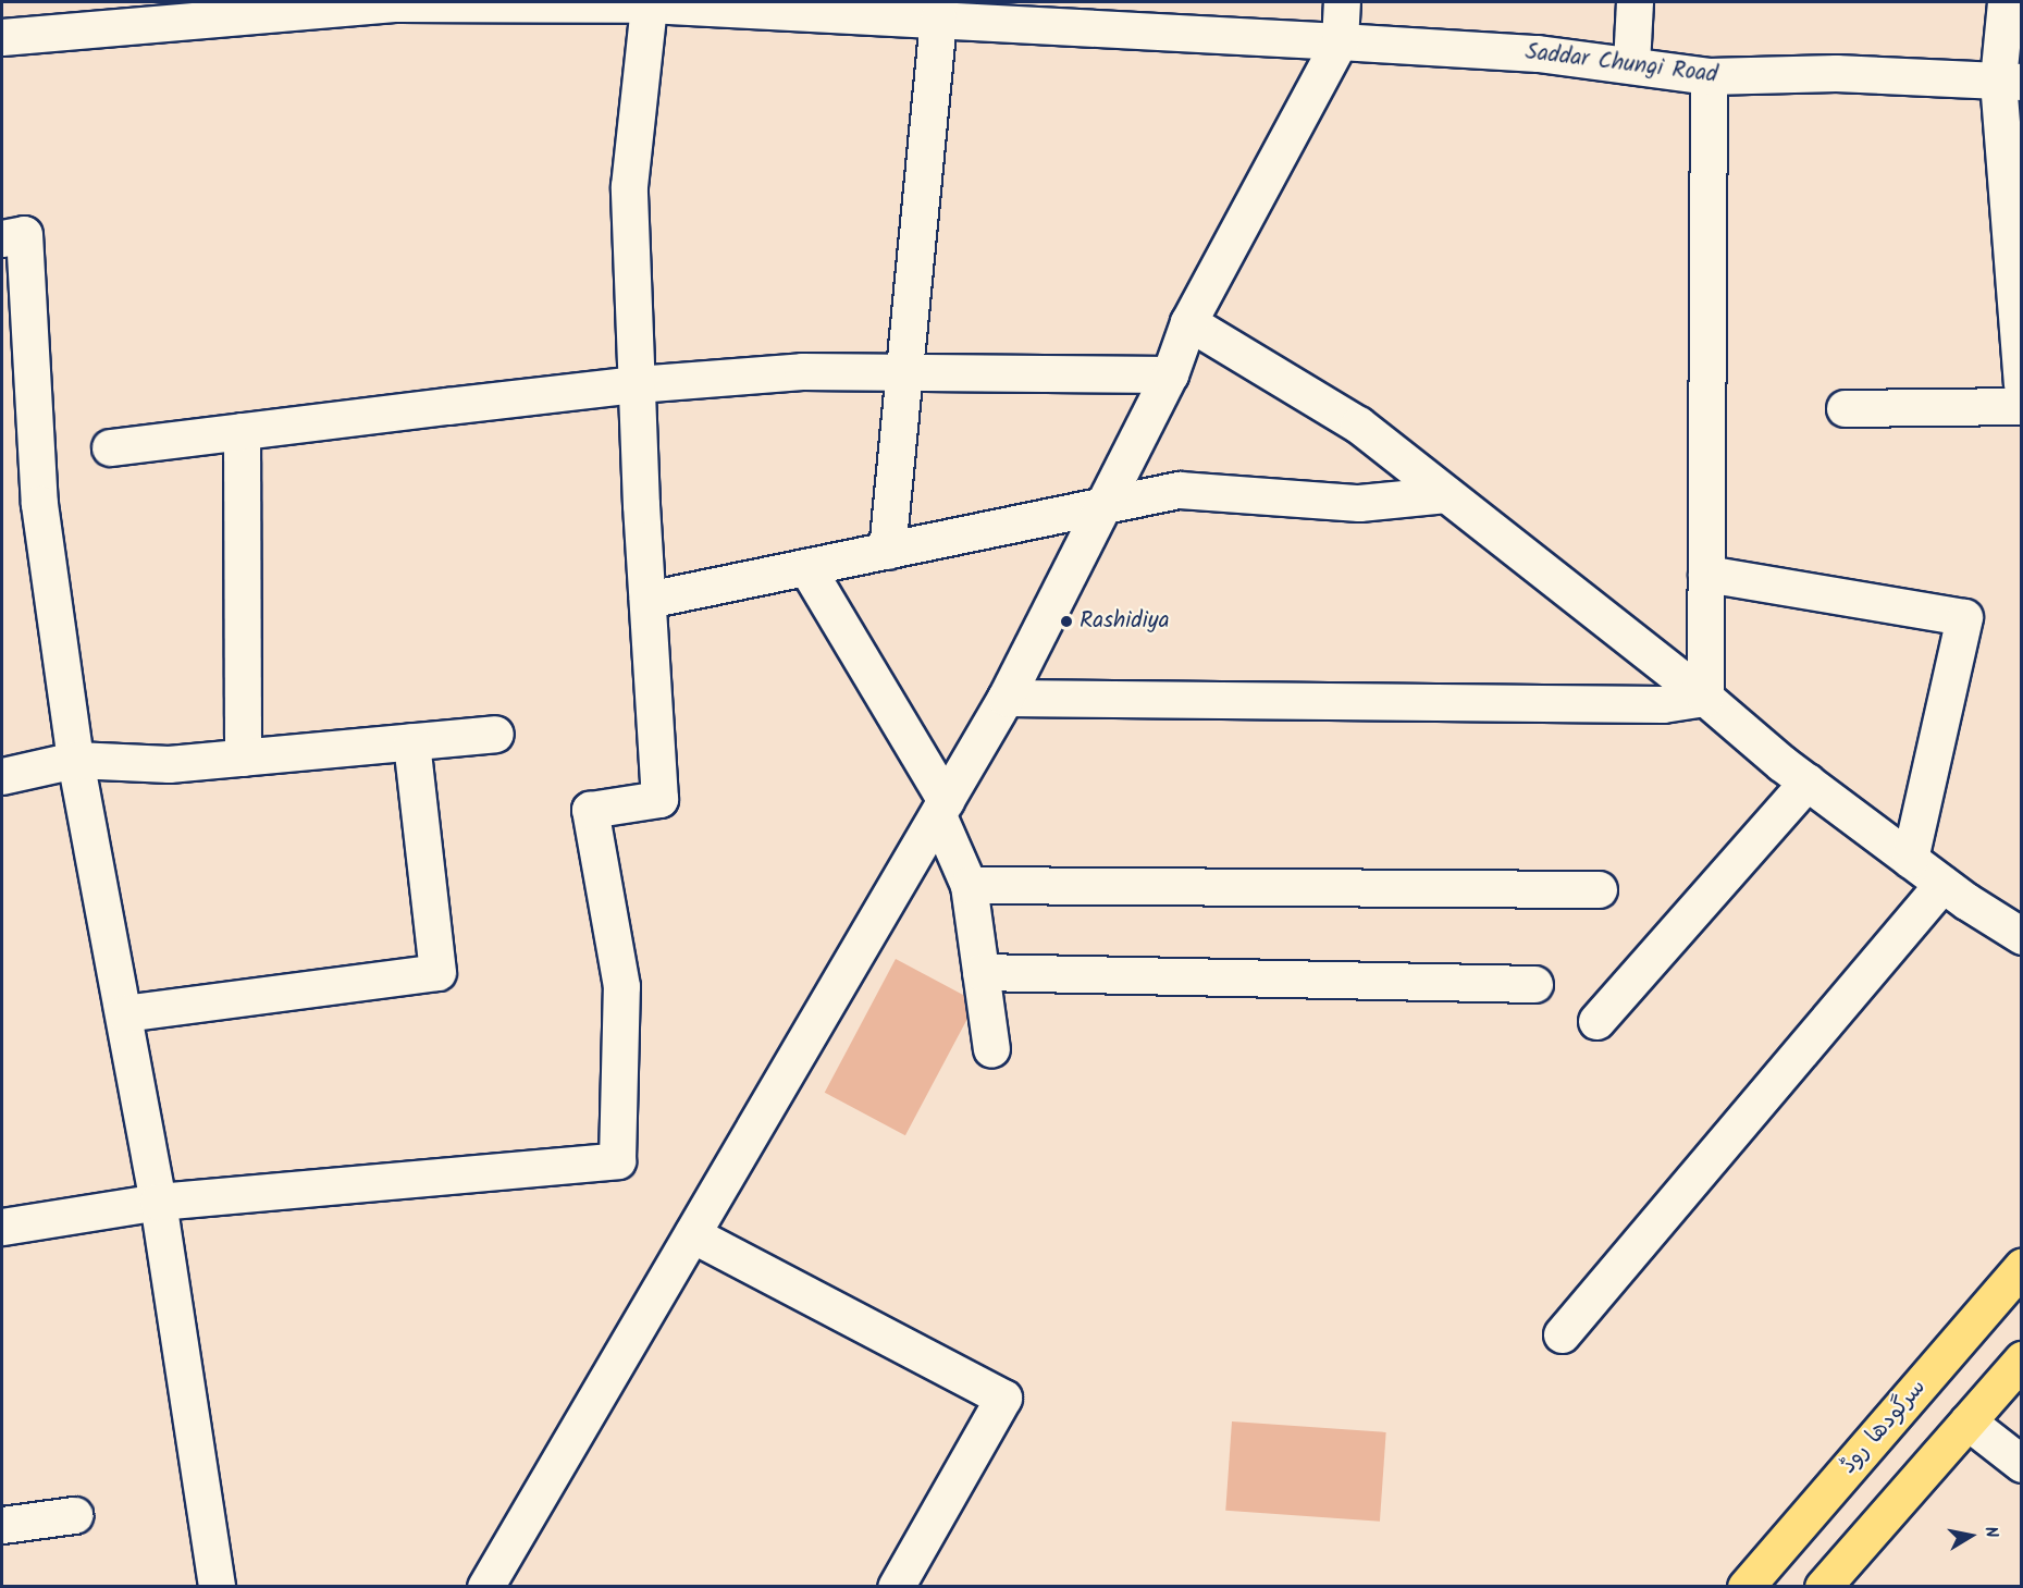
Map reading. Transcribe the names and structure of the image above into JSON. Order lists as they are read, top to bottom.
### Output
{
  "streets": {
    "highway": ["سرگودھا روڈ"],
    "street": ["Saddar Chungi Road"]
  },
  "places": ["Rashidiya"],
  "north": "right"
}
